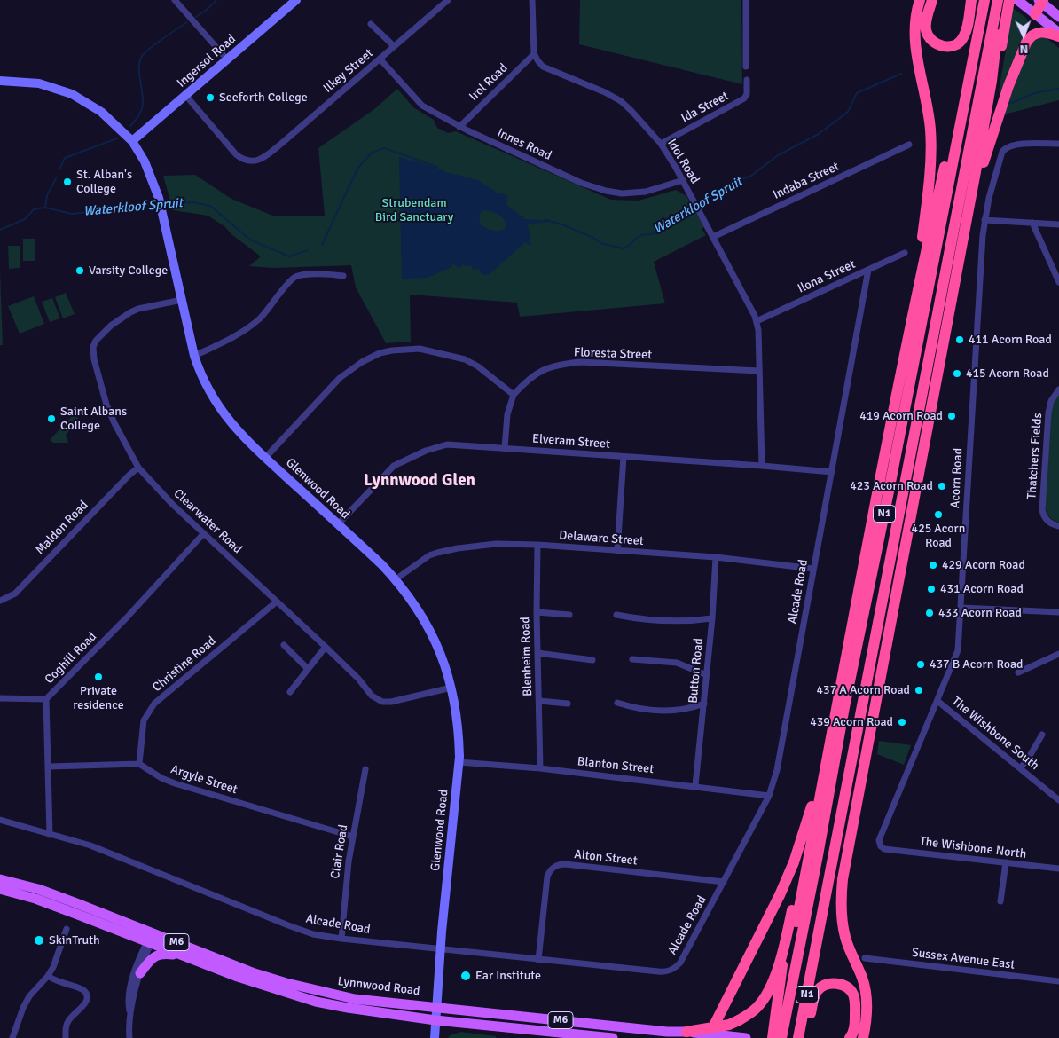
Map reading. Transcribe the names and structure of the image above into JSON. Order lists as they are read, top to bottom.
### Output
{
  "streets": {
    "highway": ["N1"],
    "main road": ["M6", "Lynnwood Road"],
    "street": [
      "Ingersol Road",
      "Ilkey Street",
      "Irol Road",
      "Ida Street",
      "Innes Road",
      "Idol Road",
      "Indaba Street",
      "Ilona Street",
      "Floresta Street",
      "Elveram Street",
      "Thatchers Fields",
      "Acorn Road",
      "Glenwood Road",
      "Clearwater Road",
      "Maldon Road",
      "Delaware Street",
      "Alcade Road",
      "Blenheim Road",
      "Coghill Road",
      "Christine Road",
      "Button Road",
      "The Wishbone South",
      "Blanton Street",
      "Argyle Street",
      "The Wishbone North",
      "Clair Road",
      "Alton Street",
      "Sussex Avenue East"
    ]
  },
  "crossings": [
    ["Ingersol Road", "Ilkey Street"],
    ["Ingersol Road", "Glenwood Road"],
    ["Ilkey Street", "Innes Road"],
    ["Irol Road", "Innes Road"],
    ["Irol Road", "Idol Road"],
    ["Ida Street", "Idol Road"],
    ["Innes Road", "Idol Road"],
    ["Idol Road", "Indaba Street"],
    ["Idol Road", "Ilona Street"],
    ["Idol Road", "Floresta Street"],
    ["Idol Road", "Elveram Street"],
    ["Ilona Street", "Alcade Road"],
    ["Elveram Street", "Glenwood Road"],
    ["Elveram Street", "Alcade Road"],
    ["Acorn Road", "The Wishbone South"],
    ["Acorn Road", "The Wishbone North"],
    ["Glenwood Road", "Clearwater Road"],
    ["Glenwood Road", "Delaware Street"],
    ["Glenwood Road", "Alcade Road"],
    ["Glenwood Road", "Blanton Street"],
    ["Glenwood Road", "Lynnwood Road"],
    ["Clearwater Road", "Maldon Road"],
    ["Clearwater Road", "Coghill Road"],
    ["Clearwater Road", "Christine Road"],
    ["Delaware Street", "Alcade Road"],
    ["Delaware Street", "Blenheim Road"],
    ["Delaware Street", "Button Road"],
    ["Alcade Road", "Coghill Road"],
    ["Alcade Road", "Blanton Street"],
    ["Alcade Road", "Clair Road"],
    ["Alcade Road", "Alton Street"],
    ["Blenheim Road", "Blanton Street"],
    ["Christine Road", "Argyle Street"],
    ["Button Road", "Blanton Street"],
    ["Argyle Street", "Clair Road"]
  ],
  "districts": ["Lynnwood Glen"],
  "water": ["Waterkloof Spruit"],
  "parks": ["Strubendam Bird Sanctuary"],
  "places": [
    "Seeforth College",
    "St. Alban's College",
    "Varsity College",
    "411 Acorn Road",
    "415 Acorn Road",
    "419 Acorn Road",
    "Saint Albans College",
    "423 Acorn Road",
    "425 Acorn Road",
    "429 Acorn Road",
    "431 Acorn Road",
    "433 Acorn Road",
    "437 B Acorn Road",
    "Private residence",
    "437 A Acorn Road",
    "439 Acorn Road",
    "SkinTruth",
    "Ear Institute"
  ],
  "north": "bottom"
}
